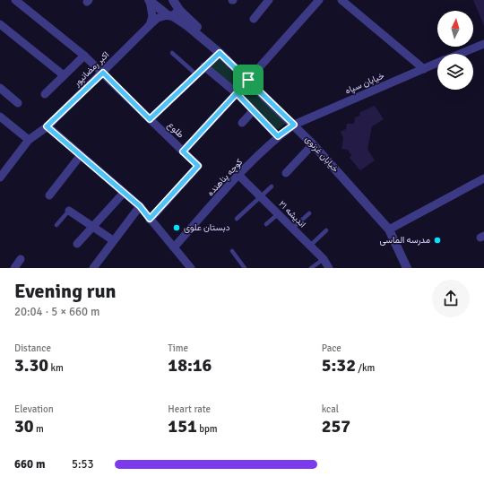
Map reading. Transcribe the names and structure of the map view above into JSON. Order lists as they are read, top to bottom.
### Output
{
  "streets": {
    "street": [
      "اکبر رمضانپور",
      "خیابان سپاه",
      "طلوع",
      "خیابان غزنوی",
      "کوچه پناهنده",
      "اندیشه ۲۱"
    ]
  },
  "crossings": [
    ["اکبر رمضانپور", "طلوع"],
    ["اکبر رمضانپور", "خیابان غزنوی"],
    ["خیابان سپاه", "خیابان غزنوی"],
    ["خیابان سپاه", "کوچه پناهنده"],
    ["خیابان غزنوی", "کوچه پناهنده"],
    ["کوچه پناهنده", "اندیشه ۲۱"]
  ],
  "places": ["دبستان علوی", "مدرسه الماسی"],
  "north": "top",
  "page": {
    "heading": ["Evening run", "20:04 · 5 × 660 m"],
    "stats": [
      ["Distance", "3.30 km"],
      ["Time", "18:16"],
      ["Pace", "5:32 /km"],
      ["Elevation", "30 m"],
      ["Heart rate", "151 bpm"],
      ["kcal", "257"]
    ],
    "list": [
      {
        "name": "660 m",
        "note": "5:53"
      }
    ]
  }
}
